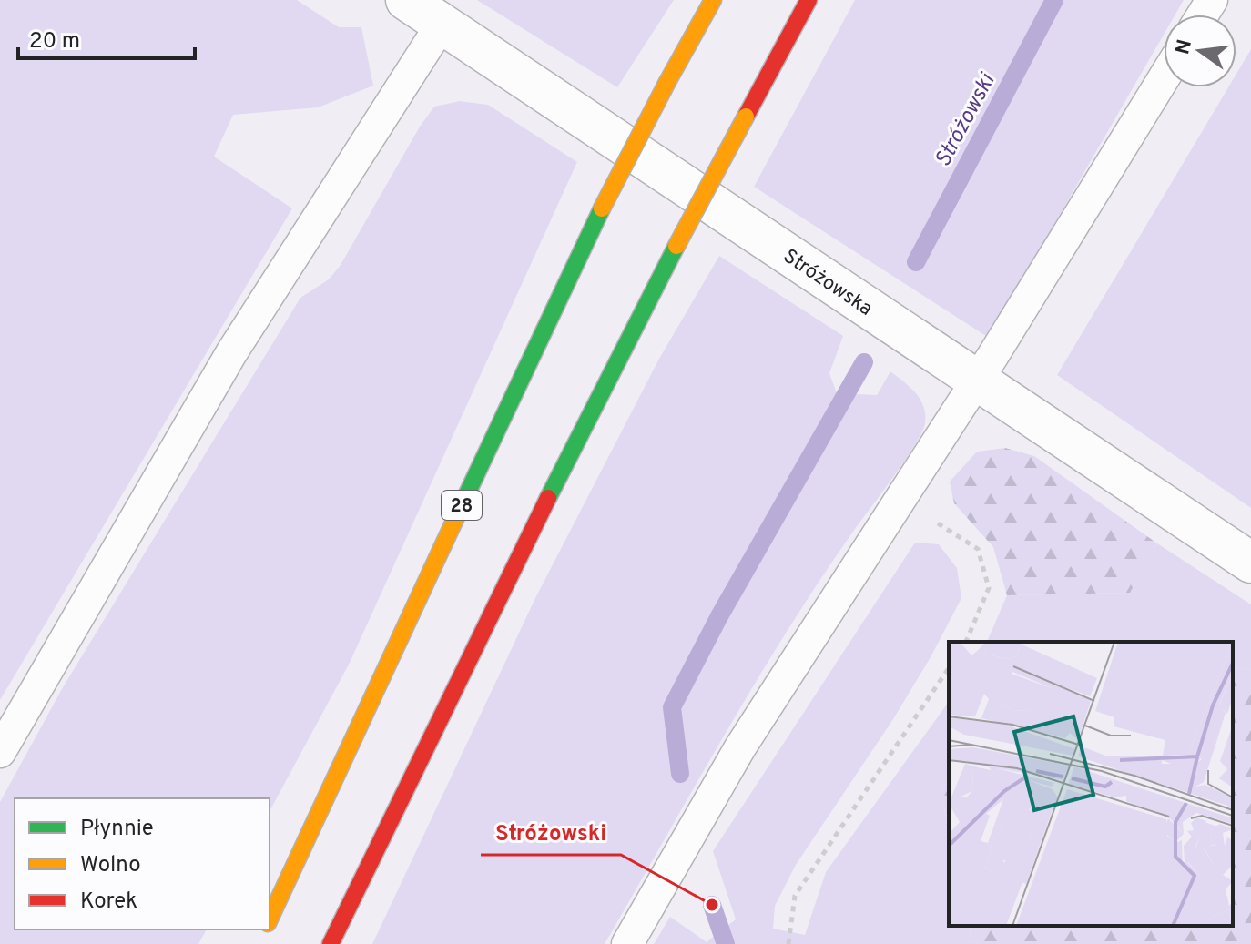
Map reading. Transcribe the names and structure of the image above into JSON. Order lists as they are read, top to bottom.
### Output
{
  "streets": {
    "main road": ["28"],
    "street": ["Stróżowska"]
  },
  "water": ["Stróżowski"],
  "places": ["Stróżowski"],
  "legend": ["Płynnie", "Wolno", "Korek"],
  "scale_bar": "20 m",
  "north": "left"
}
